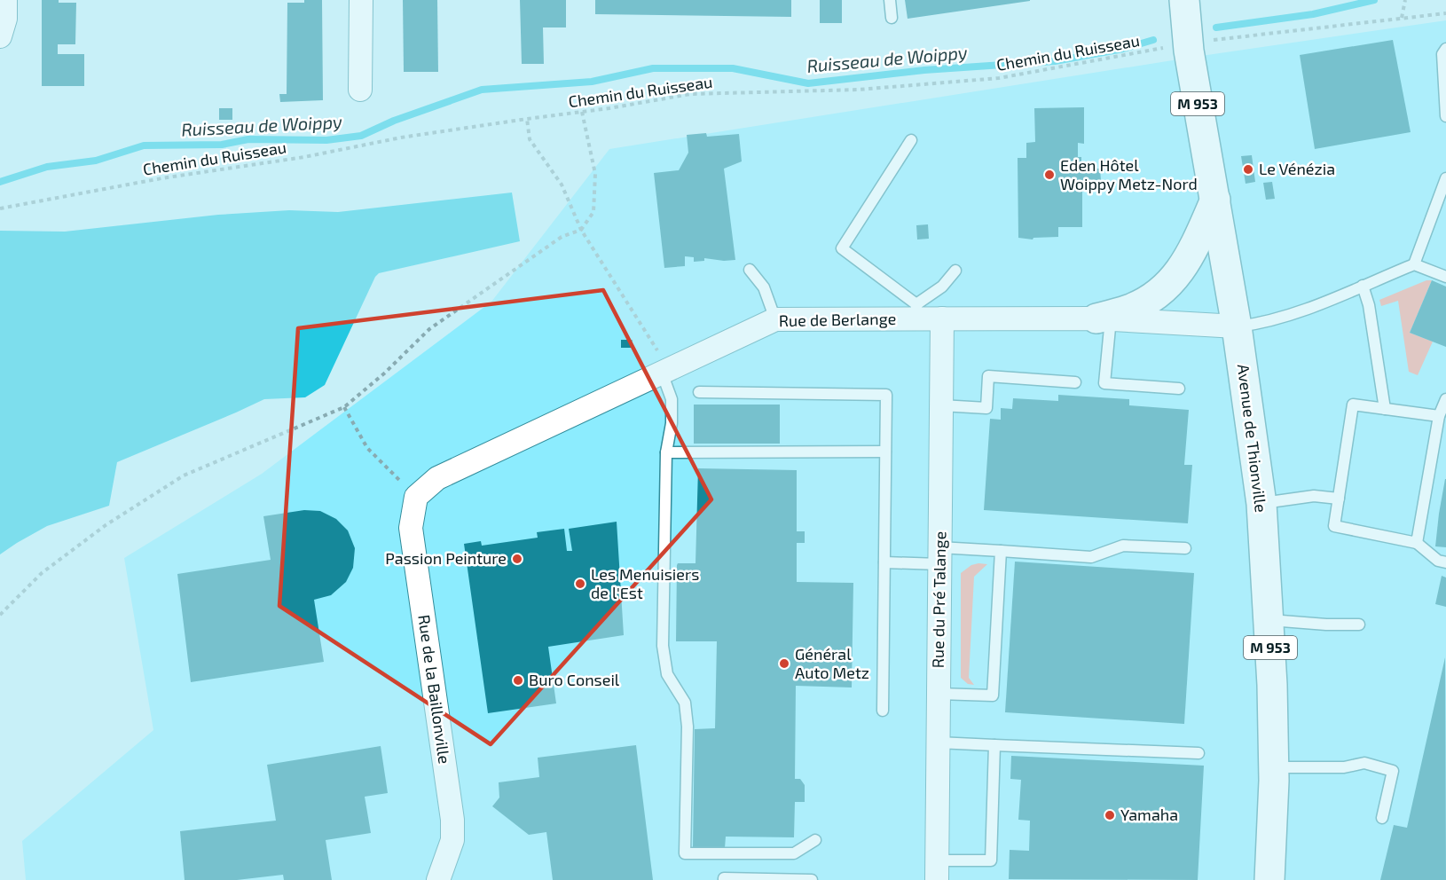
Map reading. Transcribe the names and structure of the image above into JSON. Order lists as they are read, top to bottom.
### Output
{
  "streets": {
    "main road": ["M 953", "Avenue de Thionville"],
    "street": ["Rue de Berlange", "Rue du Pré Talange", "Rue de la Baillonville"],
    "path": ["Chemin du Ruisseau"]
  },
  "crossings": [
    ["Chemin du Ruisseau", "Avenue de Thionville"],
    ["Rue de Berlange", "Avenue de Thionville"],
    ["Rue de Berlange", "Rue du Pré Talange"],
    ["Rue de Berlange", "Rue de la Baillonville"]
  ],
  "water": ["Ruisseau de Woippy"],
  "places": [
    "Le Vénézia",
    "Eden Hôtel Woippy Metz-Nord",
    "Passion Peinture",
    "Les Menuisiers de l'Est",
    "Général Auto Metz",
    "Buro Conseil",
    "Yamaha"
  ]
}
